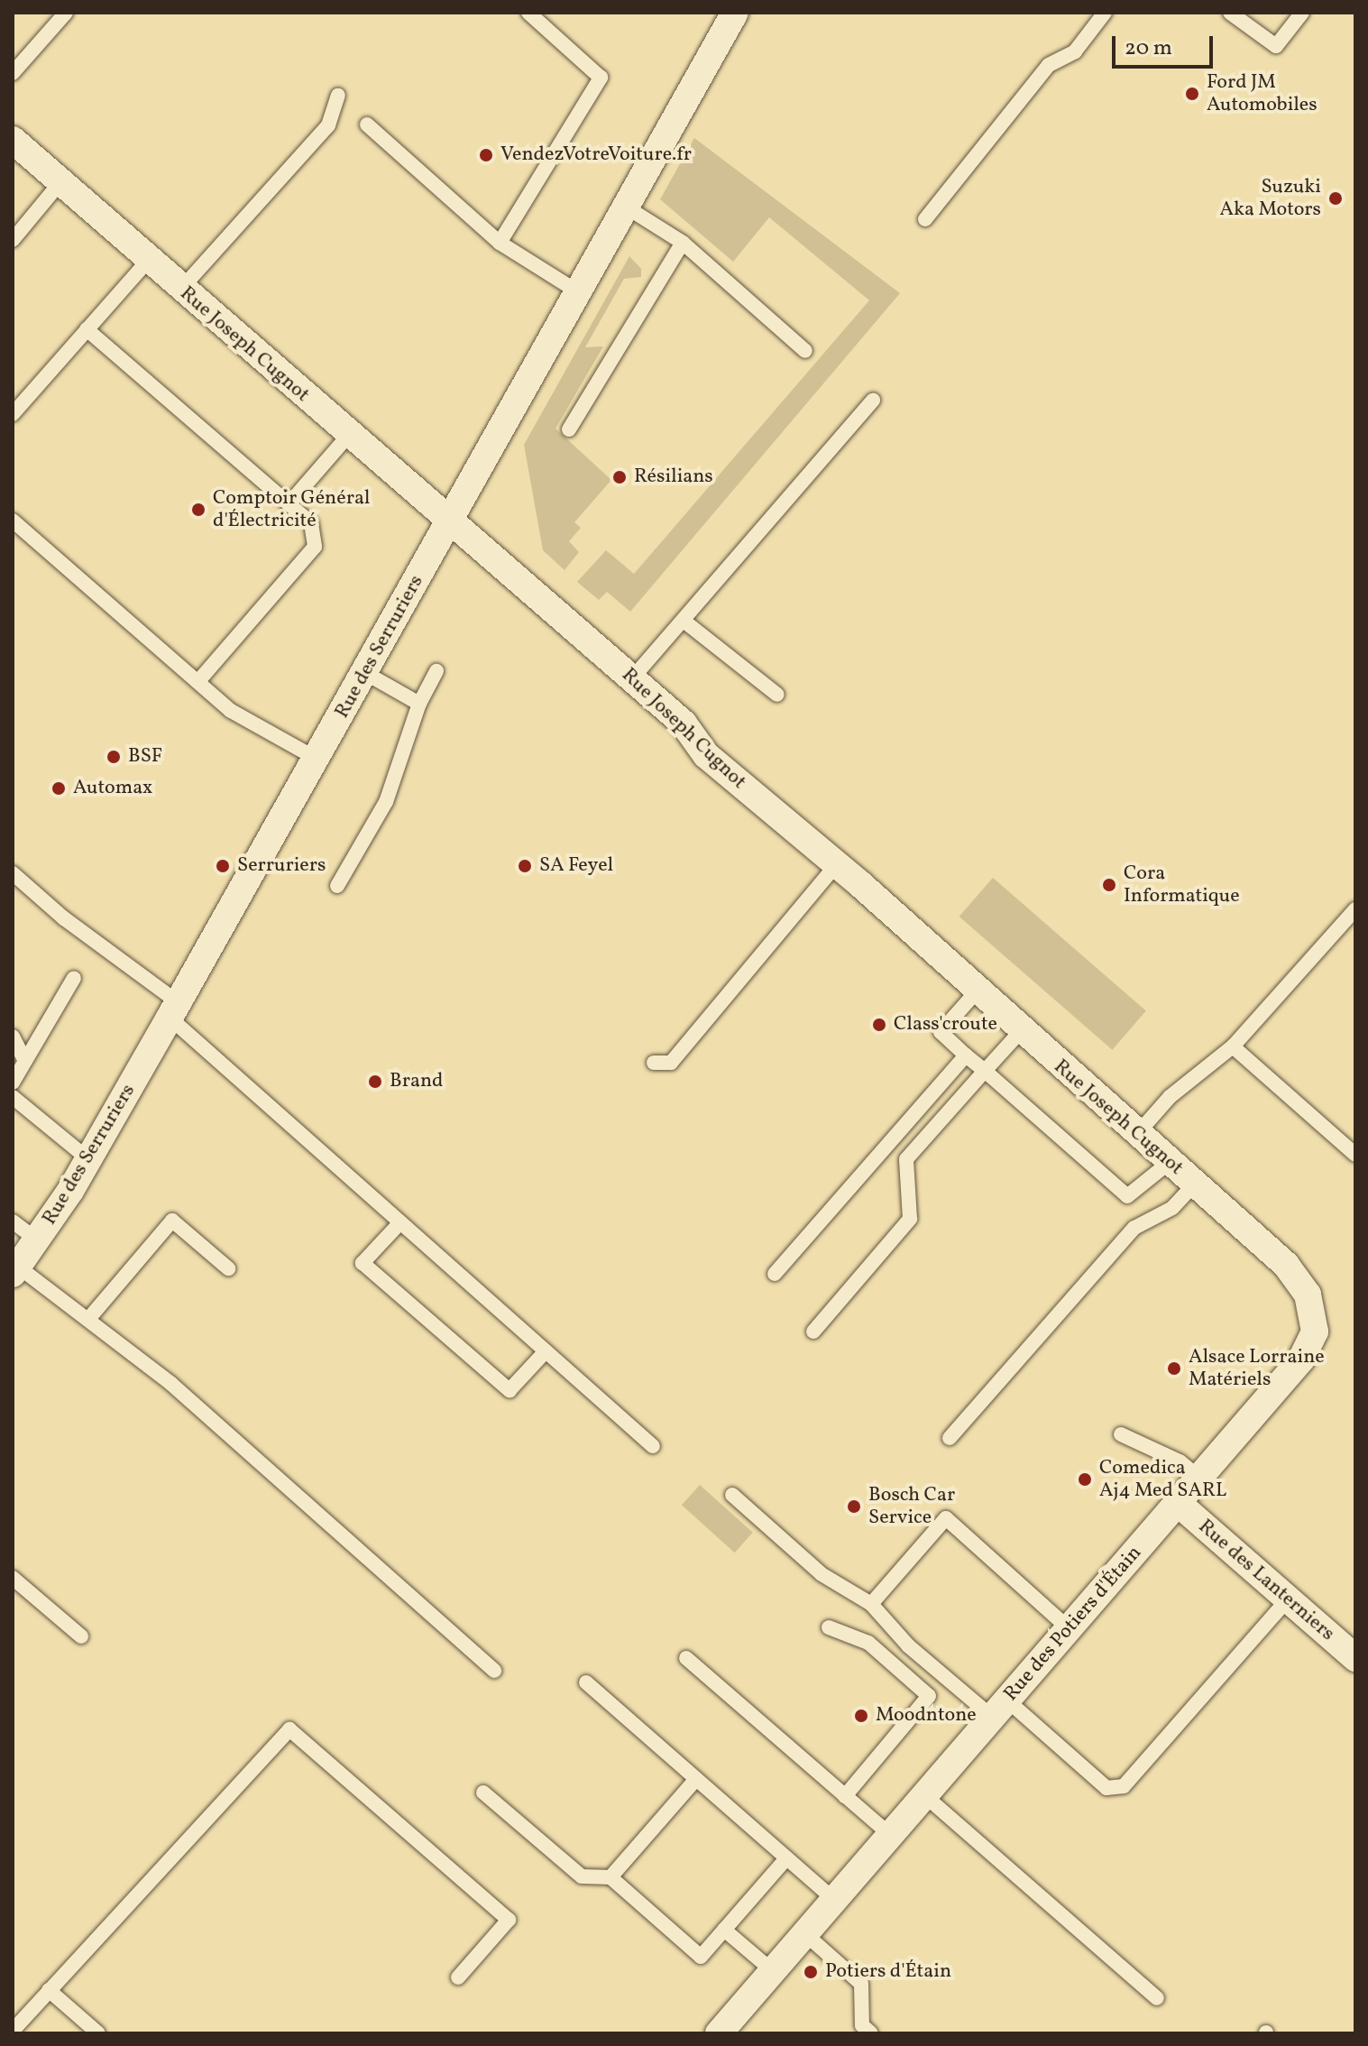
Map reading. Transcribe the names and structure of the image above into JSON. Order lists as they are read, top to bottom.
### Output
{
  "streets": {
    "street": [
      "Rue Joseph Cugnot",
      "Rue des Serruriers",
      "Rue des Lanterniers",
      "Rue des Potiers d'Étain"
    ]
  },
  "crossings": [
    ["Rue Joseph Cugnot", "Rue des Serruriers"],
    ["Rue Joseph Cugnot", "Rue des Potiers d'Étain"],
    ["Rue des Lanterniers", "Rue des Potiers d'Étain"]
  ],
  "places": [
    "Ford JM Automobiles",
    "VendezVotreVoiture.fr",
    "Suzuki Aka Motors",
    "Résilians",
    "Comptoir Général d'Électricité",
    "BSF",
    "Automax",
    "Serruriers",
    "SA Feyel",
    "Cora Informatique",
    "Class'croute",
    "Brand",
    "Alsace Lorraine Matériels",
    "Comedica Aj4 Med SARL",
    "Bosch Car Service",
    "Moodntone",
    "Potiers d'Étain"
  ],
  "scale_bar": "20 m"
}
